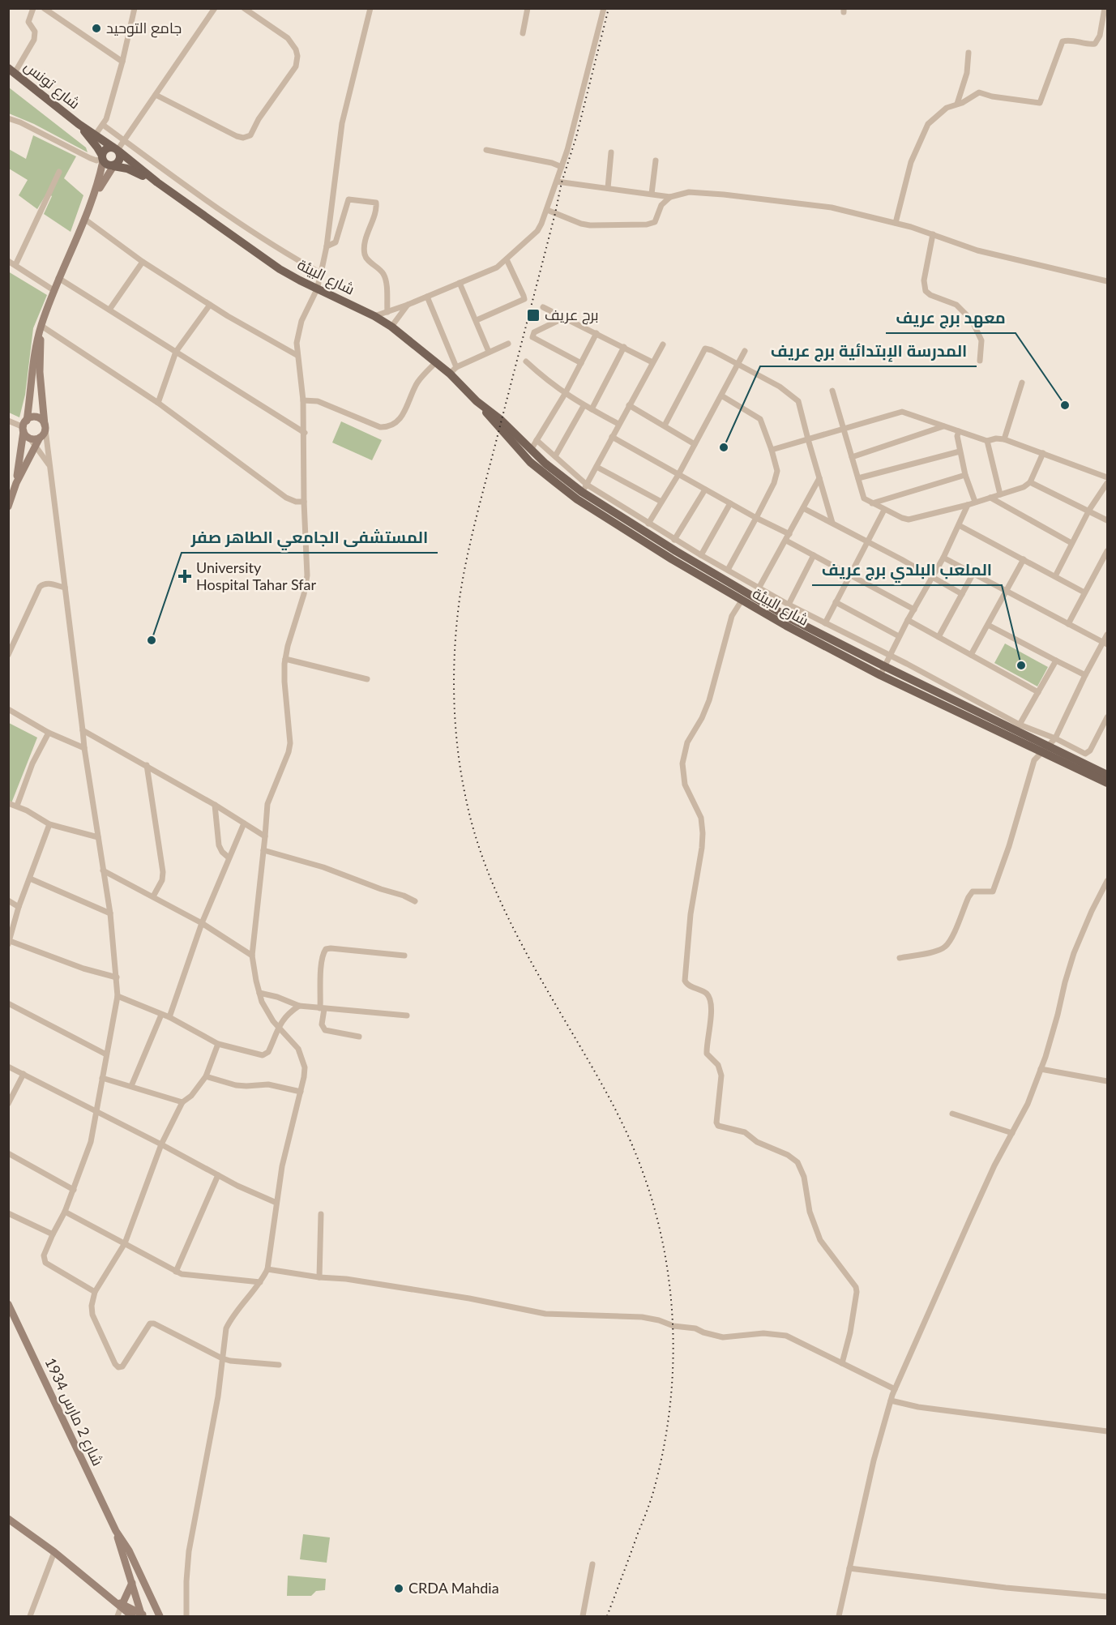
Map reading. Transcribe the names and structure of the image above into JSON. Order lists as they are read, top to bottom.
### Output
{
  "streets": {
    "main road": ["شارع تونس", "شارع البيئة"],
    "street": ["شارع 2 مارس 1934"]
  },
  "crossings": [
    ["شارع تونس", "شارع البيئة"]
  ],
  "places": {
    "other": [
      "جامع التوحيد",
      "معهد برج عريف",
      "المدرسة الإبتدائية برج عريف",
      "المستشفى الجامعي الطاهر صفر",
      "الملعب البلدي برج عريف",
      "CRDA Mahdia"
    ],
    "transit": ["برج عريف"],
    "health": ["University Hospital Tahar Sfar"]
  }
}
